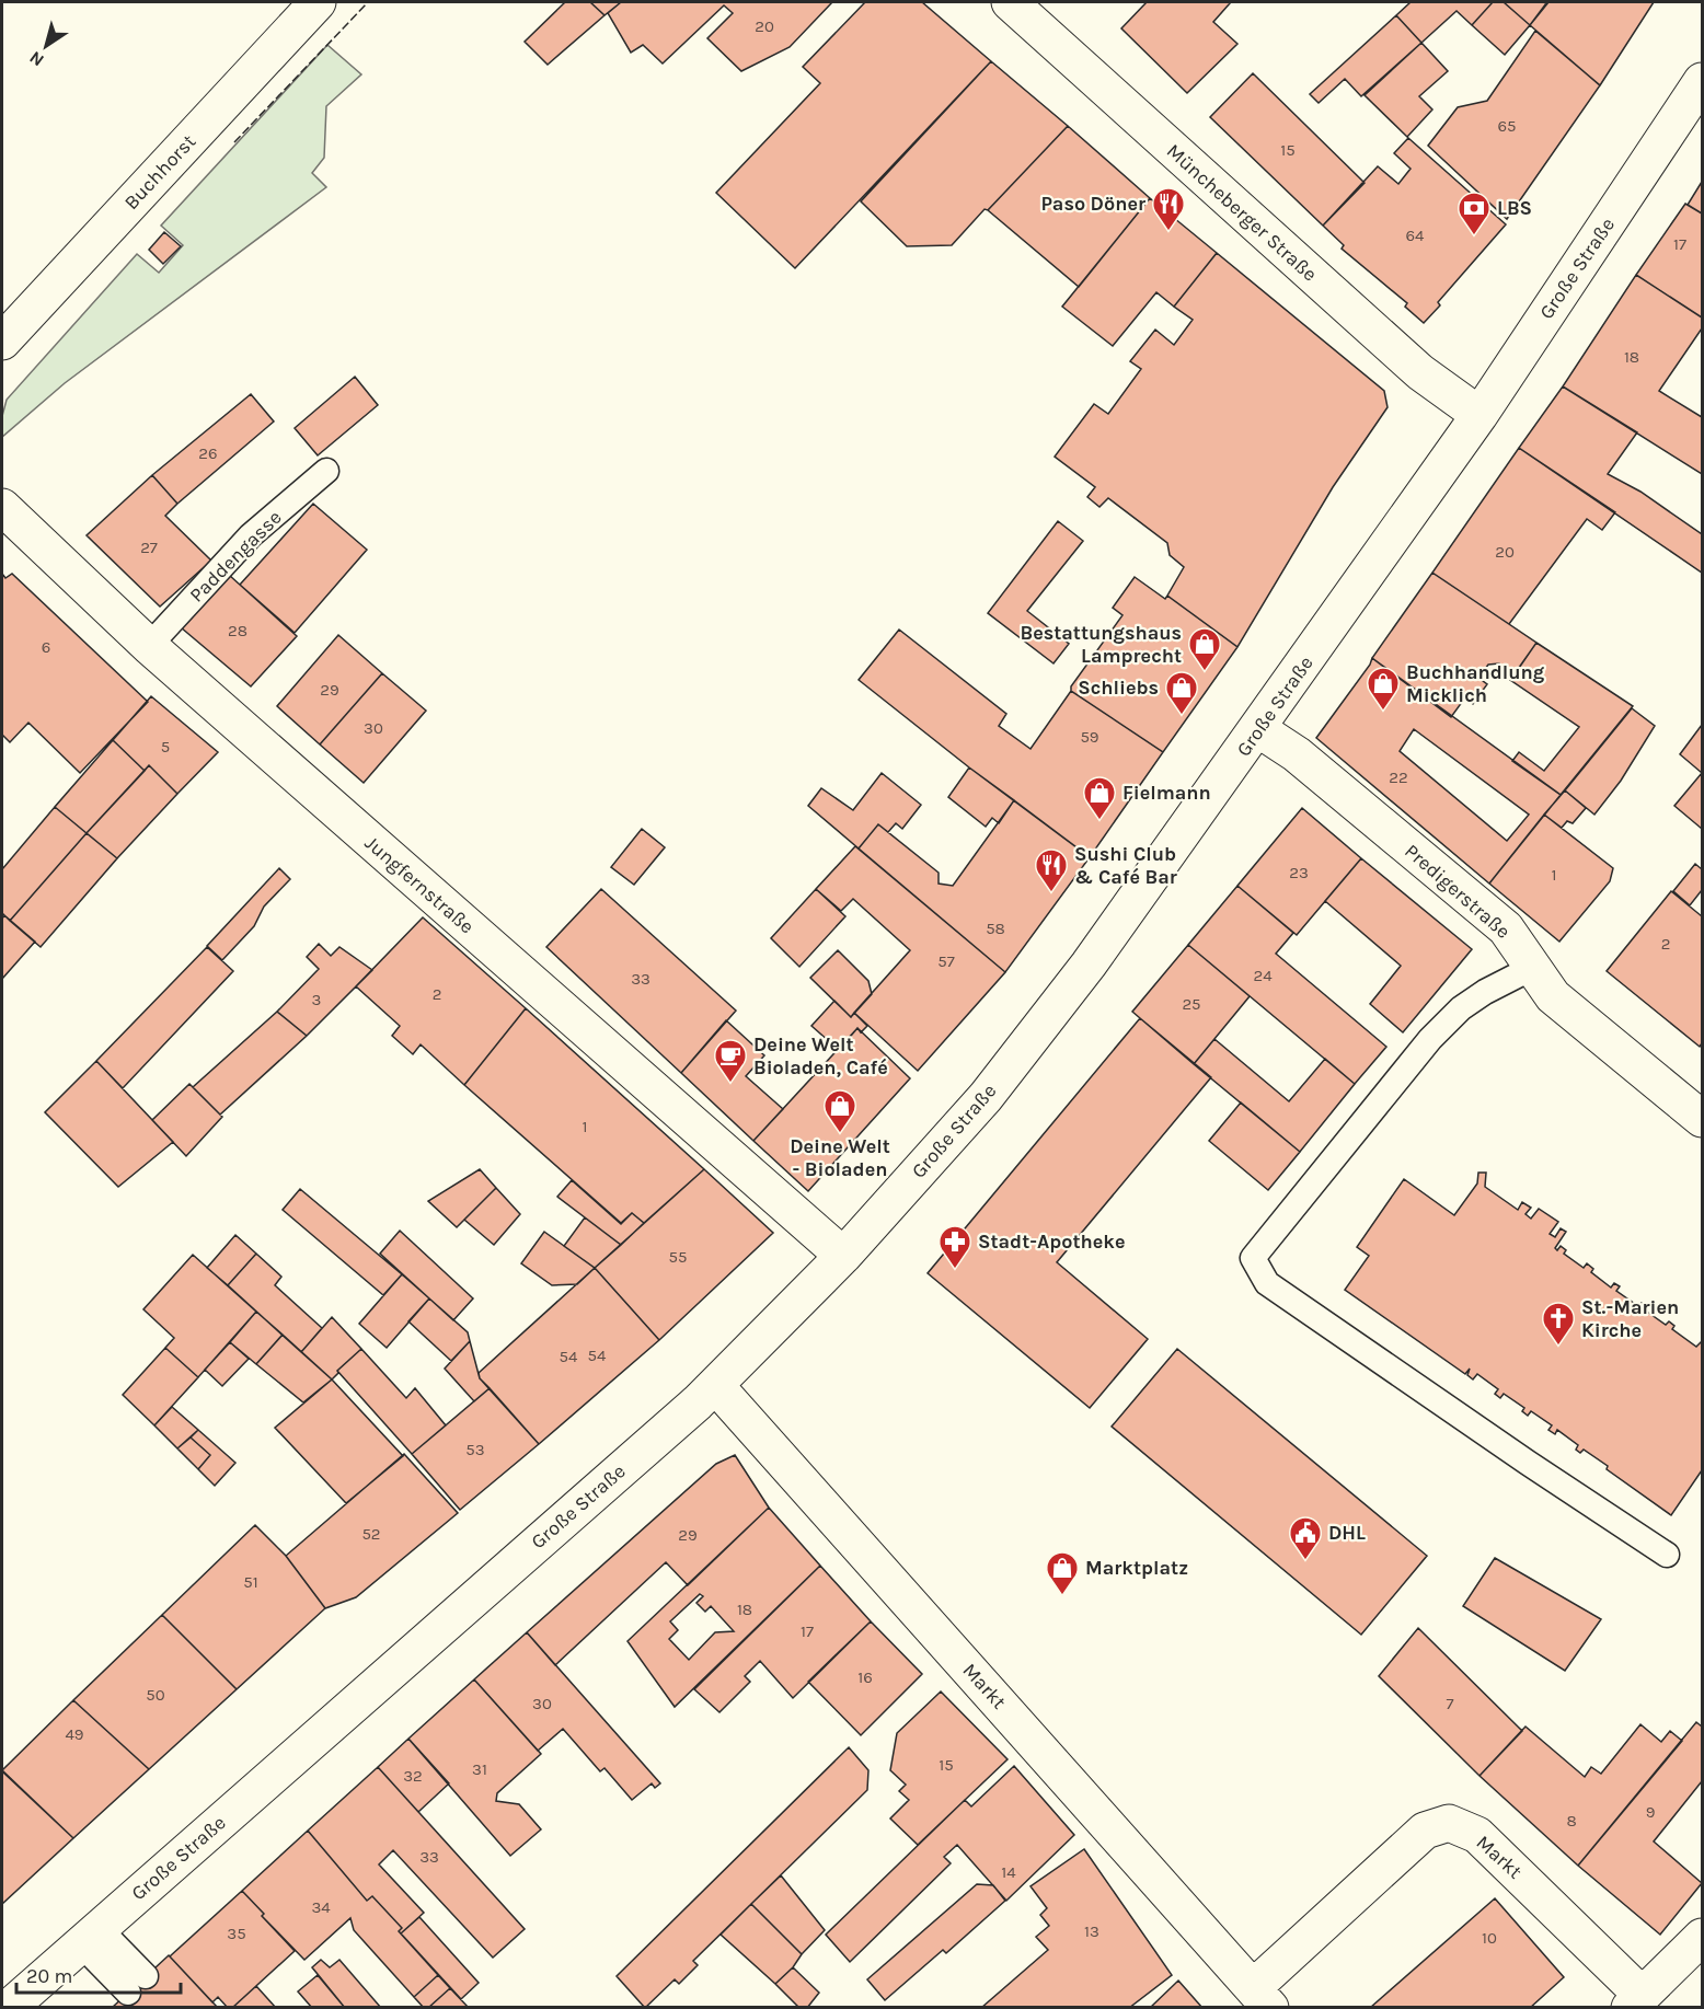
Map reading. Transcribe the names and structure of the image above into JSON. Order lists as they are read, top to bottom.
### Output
{
  "streets": {
    "street": [
      "Buchhorst",
      "Müncheberger Straße",
      "Große Straße",
      "Jungfernstraße",
      "Predigerstraße",
      "Markt"
    ],
    "lane": ["Paddengasse"]
  },
  "crossings": [
    ["Müncheberger Straße", "Große Straße"],
    ["Große Straße", "Jungfernstraße"],
    ["Große Straße", "Predigerstraße"],
    ["Große Straße", "Markt"],
    ["Paddengasse", "Jungfernstraße"]
  ],
  "places": {
    "restaurant": ["Paso Döner", "Sushi Club & Café Bar"],
    "bank": ["LBS"],
    "shop": [
      "Bestattungshaus Lamprecht",
      "Buchhandlung Micklich",
      "Schliebs",
      "Fielmann",
      "Deine Welt - Bioladen",
      "Marktplatz"
    ],
    "cafe": ["Deine Welt Bioladen, Café"],
    "pharmacy": ["Stadt-Apotheke"],
    "church": ["St.-Marien Kirche"],
    "public building": ["DHL"]
  },
  "house_numbers": [
    "20",
    "65",
    "15",
    "64",
    "17",
    "18",
    "26",
    "27",
    "20",
    "28",
    "6",
    "29",
    "30",
    "59",
    "5",
    "22",
    "23",
    "1",
    "58",
    "2",
    "57",
    "24",
    "33",
    "2",
    "3",
    "25",
    "1",
    "55",
    "54",
    "54",
    "53",
    "52",
    "29",
    "51",
    "18",
    "17",
    "16",
    "50",
    "30",
    "7",
    "49",
    "15",
    "31",
    "32",
    "9",
    "8",
    "33",
    "14",
    "34",
    "13",
    "35",
    "10"
  ],
  "scale_bar": "20 m",
  "north": "bottom left"
}
